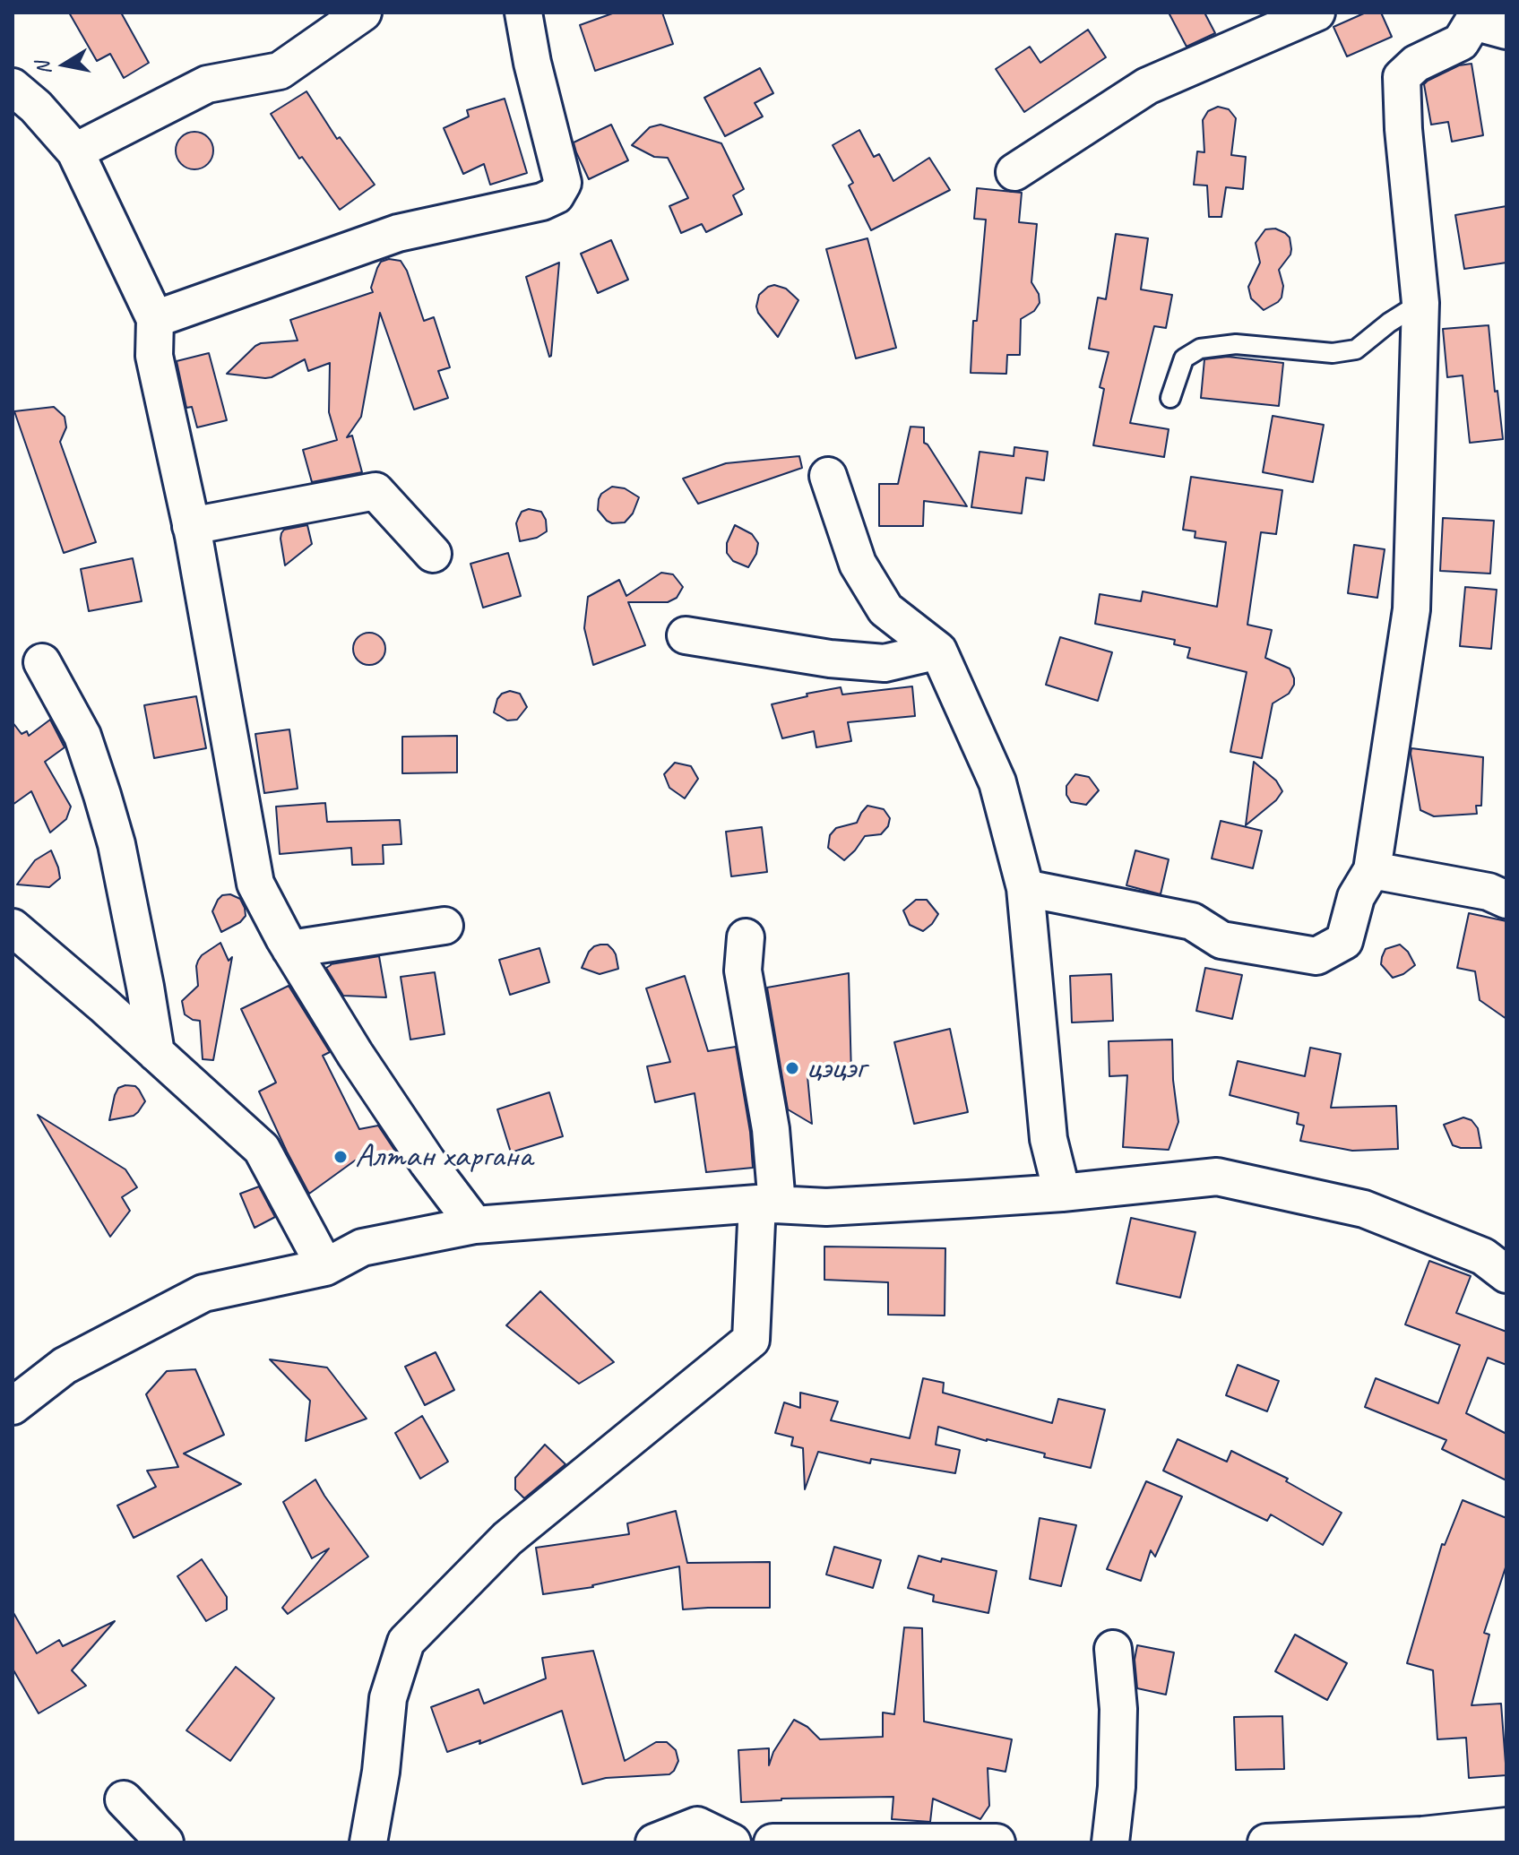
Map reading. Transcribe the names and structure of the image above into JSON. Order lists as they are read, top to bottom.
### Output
{
  "places": ["цэцэг", "Алтан харгана"],
  "north": "left"
}
